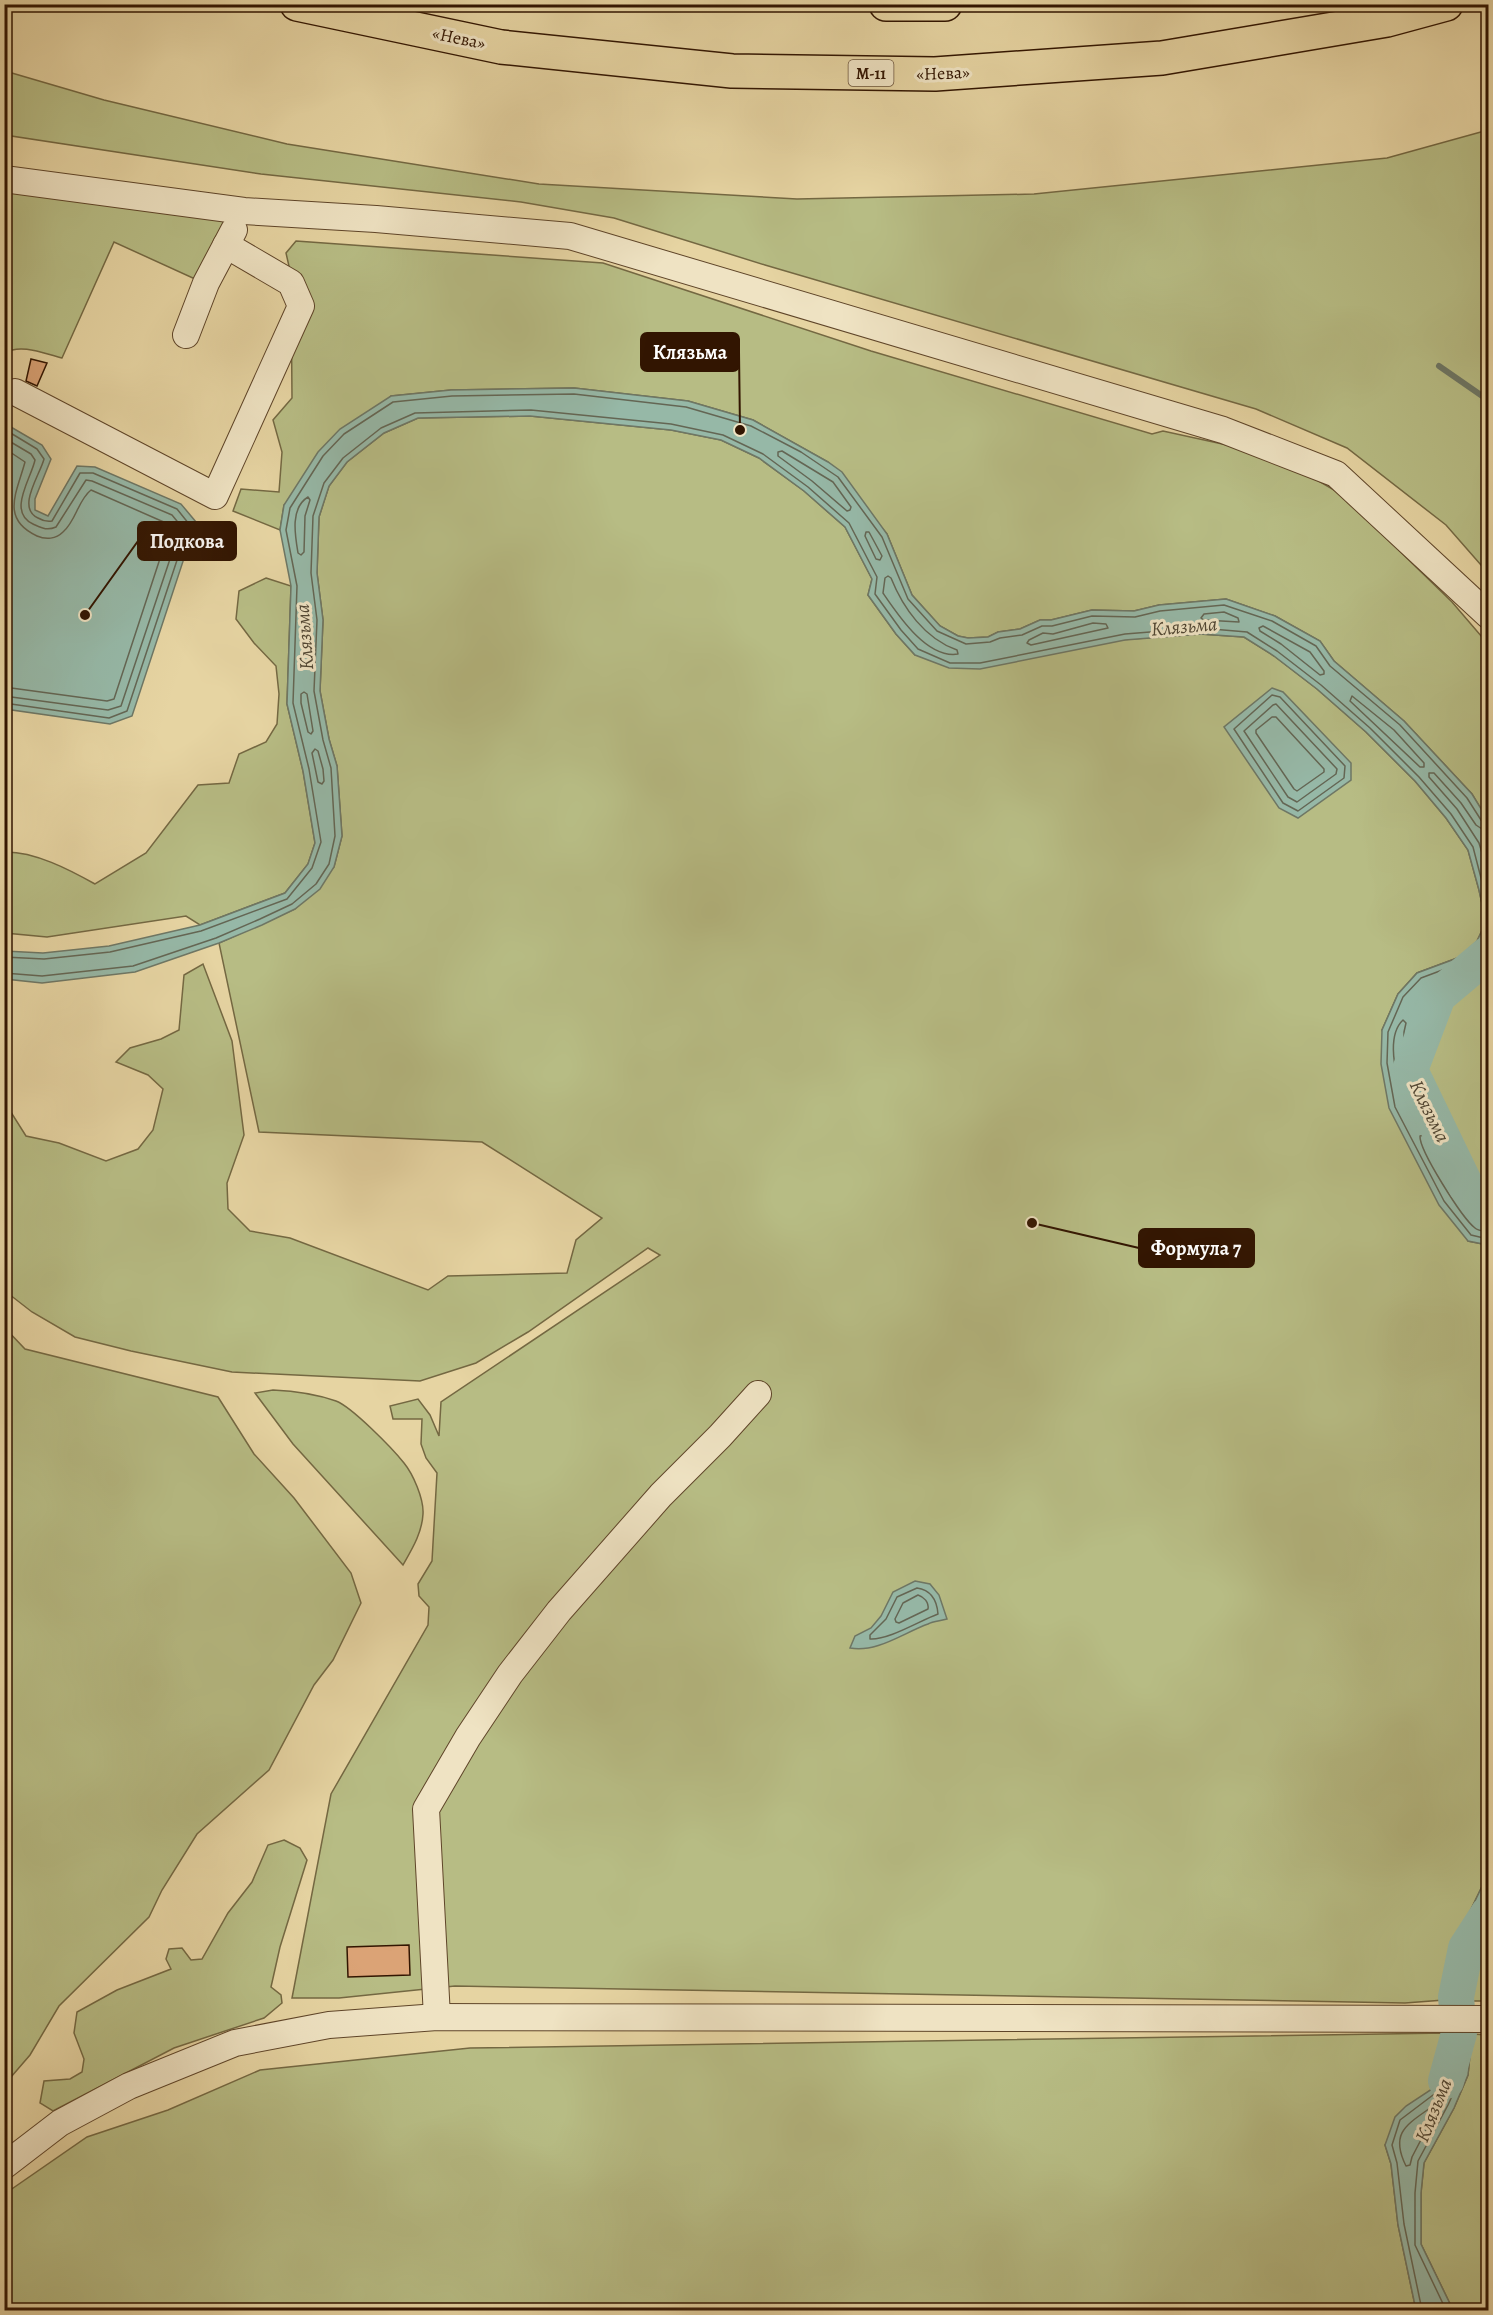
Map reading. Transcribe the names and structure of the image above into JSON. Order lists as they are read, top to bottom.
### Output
{
  "streets": {
    "highway": ["«Нева»", "М-11"]
  },
  "water": ["Клязьма"],
  "places": ["Клязьма", "Подкова", "Формула 7"]
}
